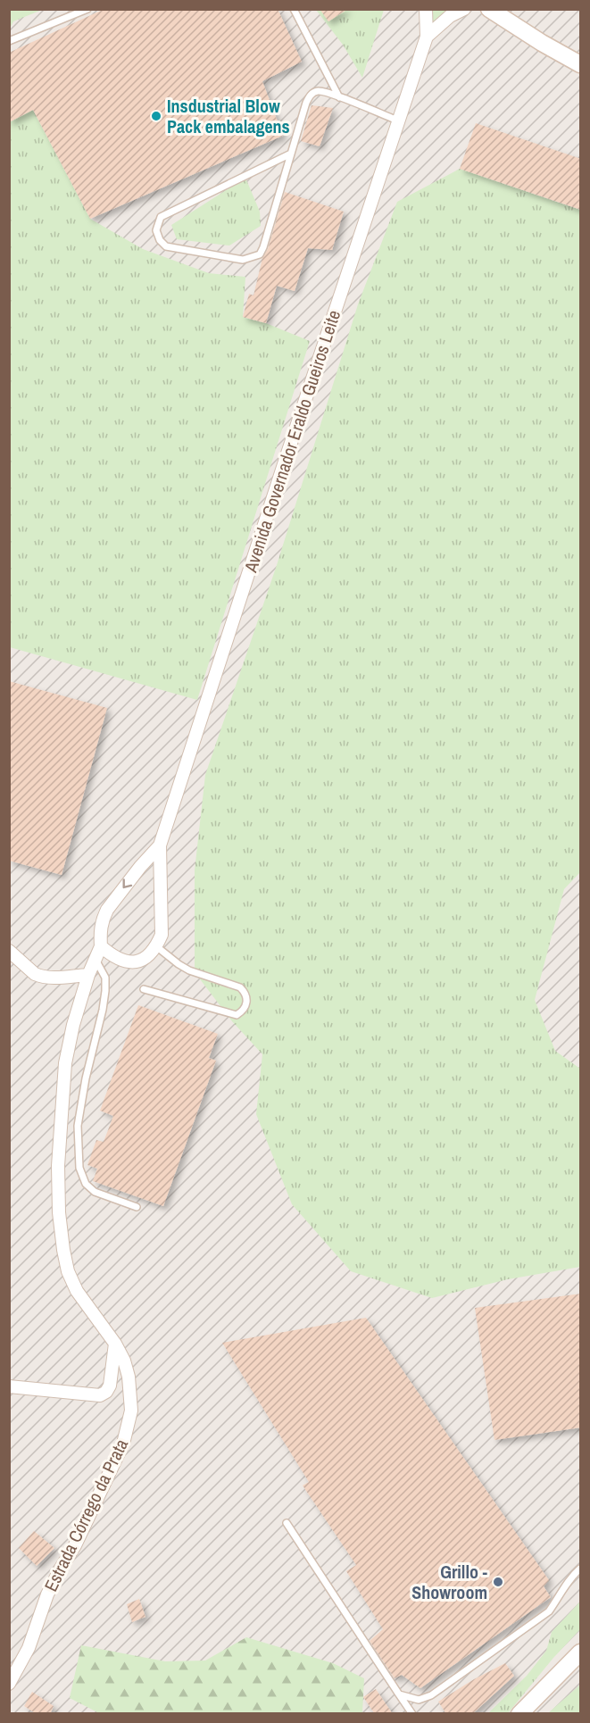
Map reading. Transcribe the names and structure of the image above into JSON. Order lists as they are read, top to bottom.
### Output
{
  "streets": {
    "street": ["Avenida Governador Eraldo Gueiros Leite", "Estrada Córrego da Prata"]
  },
  "crossings": [
    ["Avenida Governador Eraldo Gueiros Leite", "Estrada Córrego da Prata"]
  ],
  "places": ["Insdustrial Blow Pack embalagens", "Grillo - Showroom"]
}
